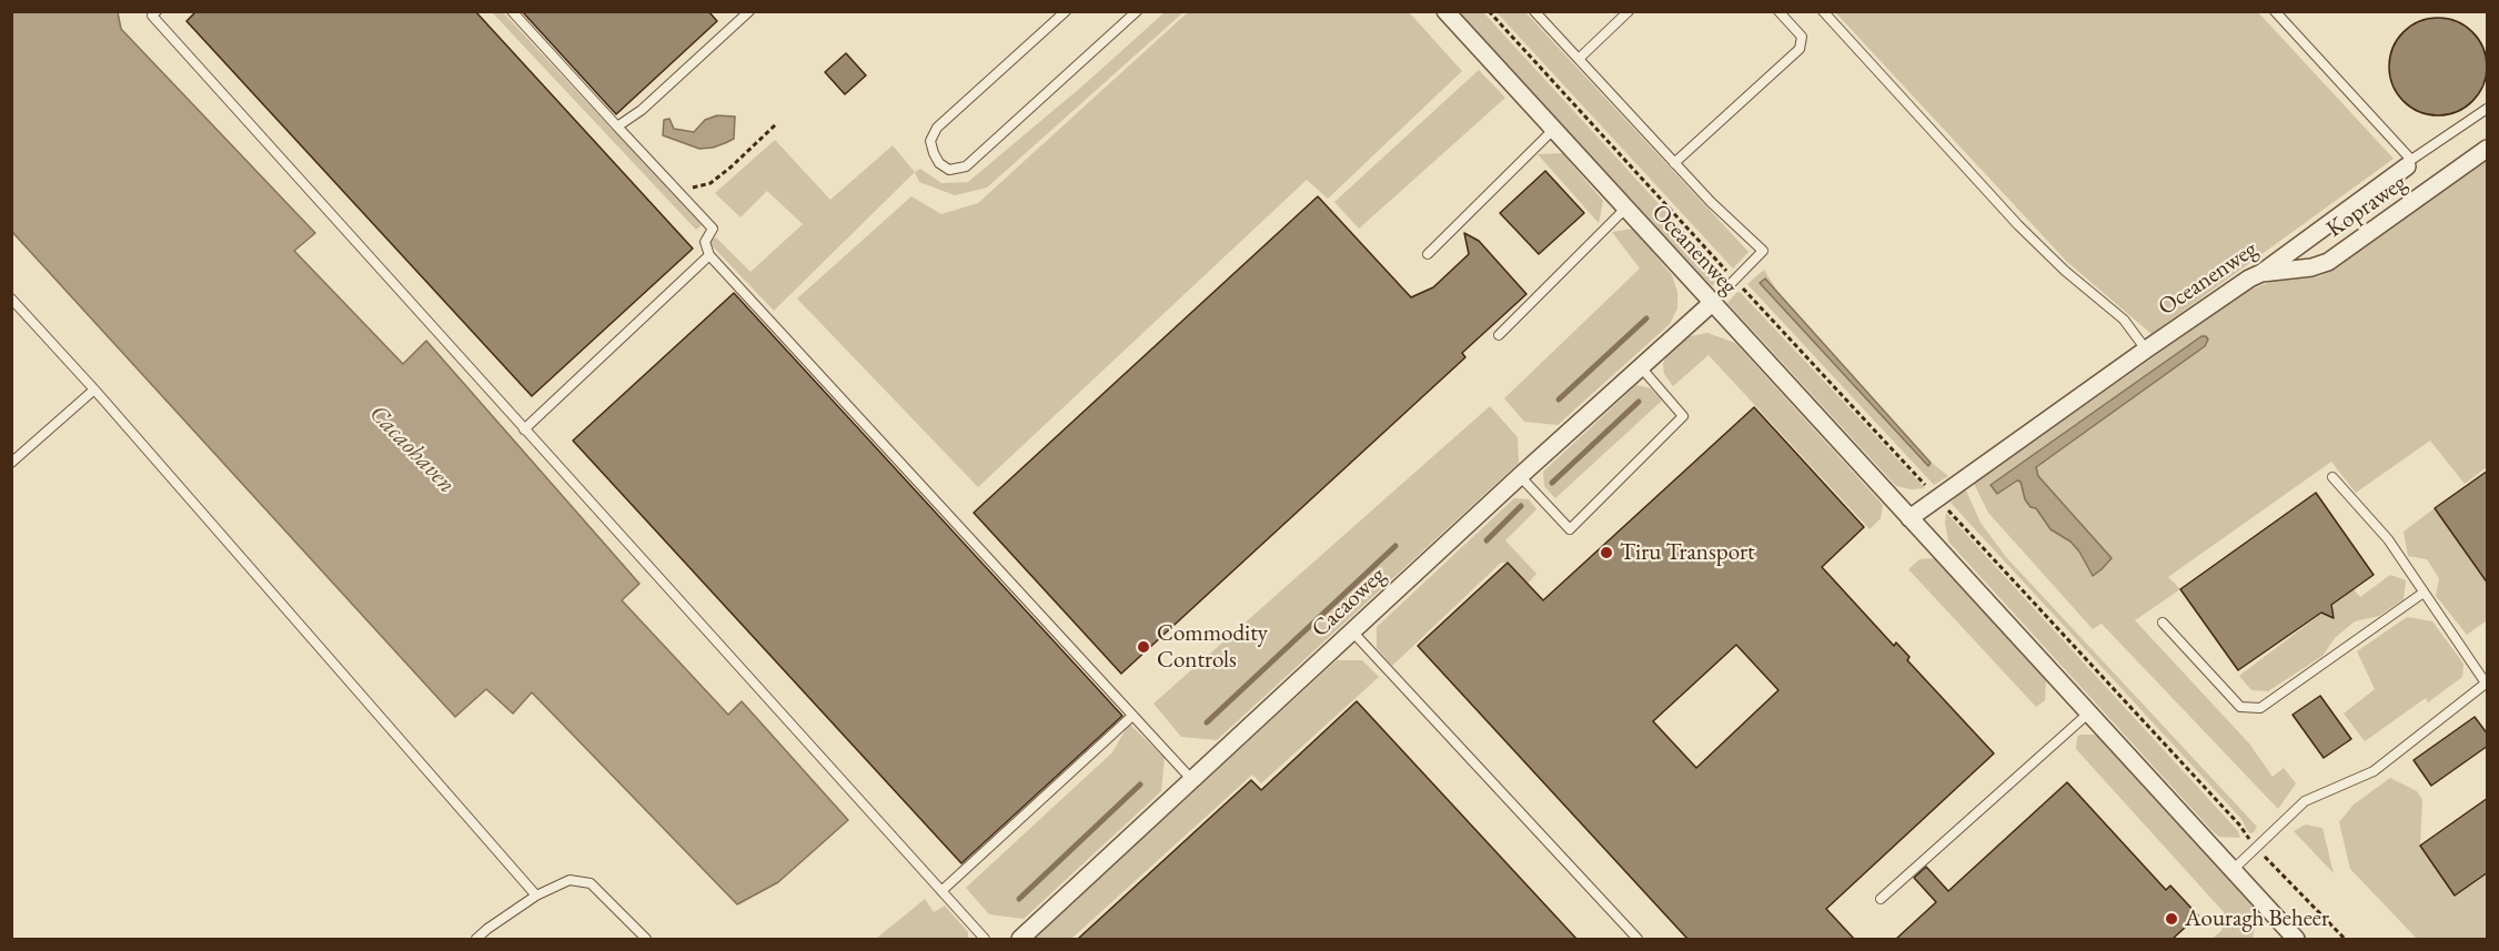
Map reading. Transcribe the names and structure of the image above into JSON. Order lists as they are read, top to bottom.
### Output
{
  "streets": {
    "street": ["Kopraweg", "Oceanenweg", "Cacaoweg"]
  },
  "crossings": [
    ["Kopraweg", "Oceanenweg"],
    ["Oceanenweg", "Cacaoweg"]
  ],
  "water": ["Cacaohaven"],
  "places": ["Tiru Transport", "Commodity Controls", "Aouragh Beheer"]
}
